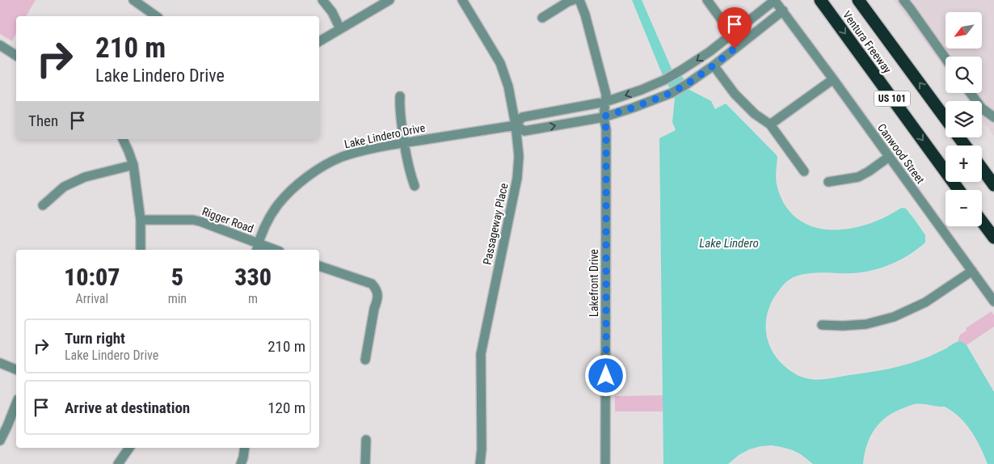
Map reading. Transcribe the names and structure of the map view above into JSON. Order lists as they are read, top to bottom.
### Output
{
  "streets": {
    "highway": ["Ventura Freeway", "US 101"],
    "street": [
      "Lake Lindero Drive",
      "Canwood Street",
      "Rigger Road",
      "Passageway Place",
      "Lakefront Drive"
    ]
  },
  "crossings": [
    ["Lake Lindero Drive", "Canwood Street"],
    ["Lake Lindero Drive", "Rigger Road"],
    ["Lake Lindero Drive", "Passageway Place"],
    ["Lake Lindero Drive", "Lakefront Drive"]
  ],
  "water": ["Lake Lindero"],
  "north": "bottom left",
  "page": {
    "map_buttons": ["+", "−"],
    "turn": ["210 m", "Lake Lindero Drive"],
    "then": "Then",
    "eta": [
      "10:07",
      "Arrival",
      "5",
      "min",
      "330",
      "m"
    ],
    "list": [
      {
        "name": "Turn right",
        "note": "Lake Lindero Drive",
        "value": "210 m"
      },
      {
        "name": "Arrive at destination",
        "value": "120 m"
      }
    ]
  }
}
